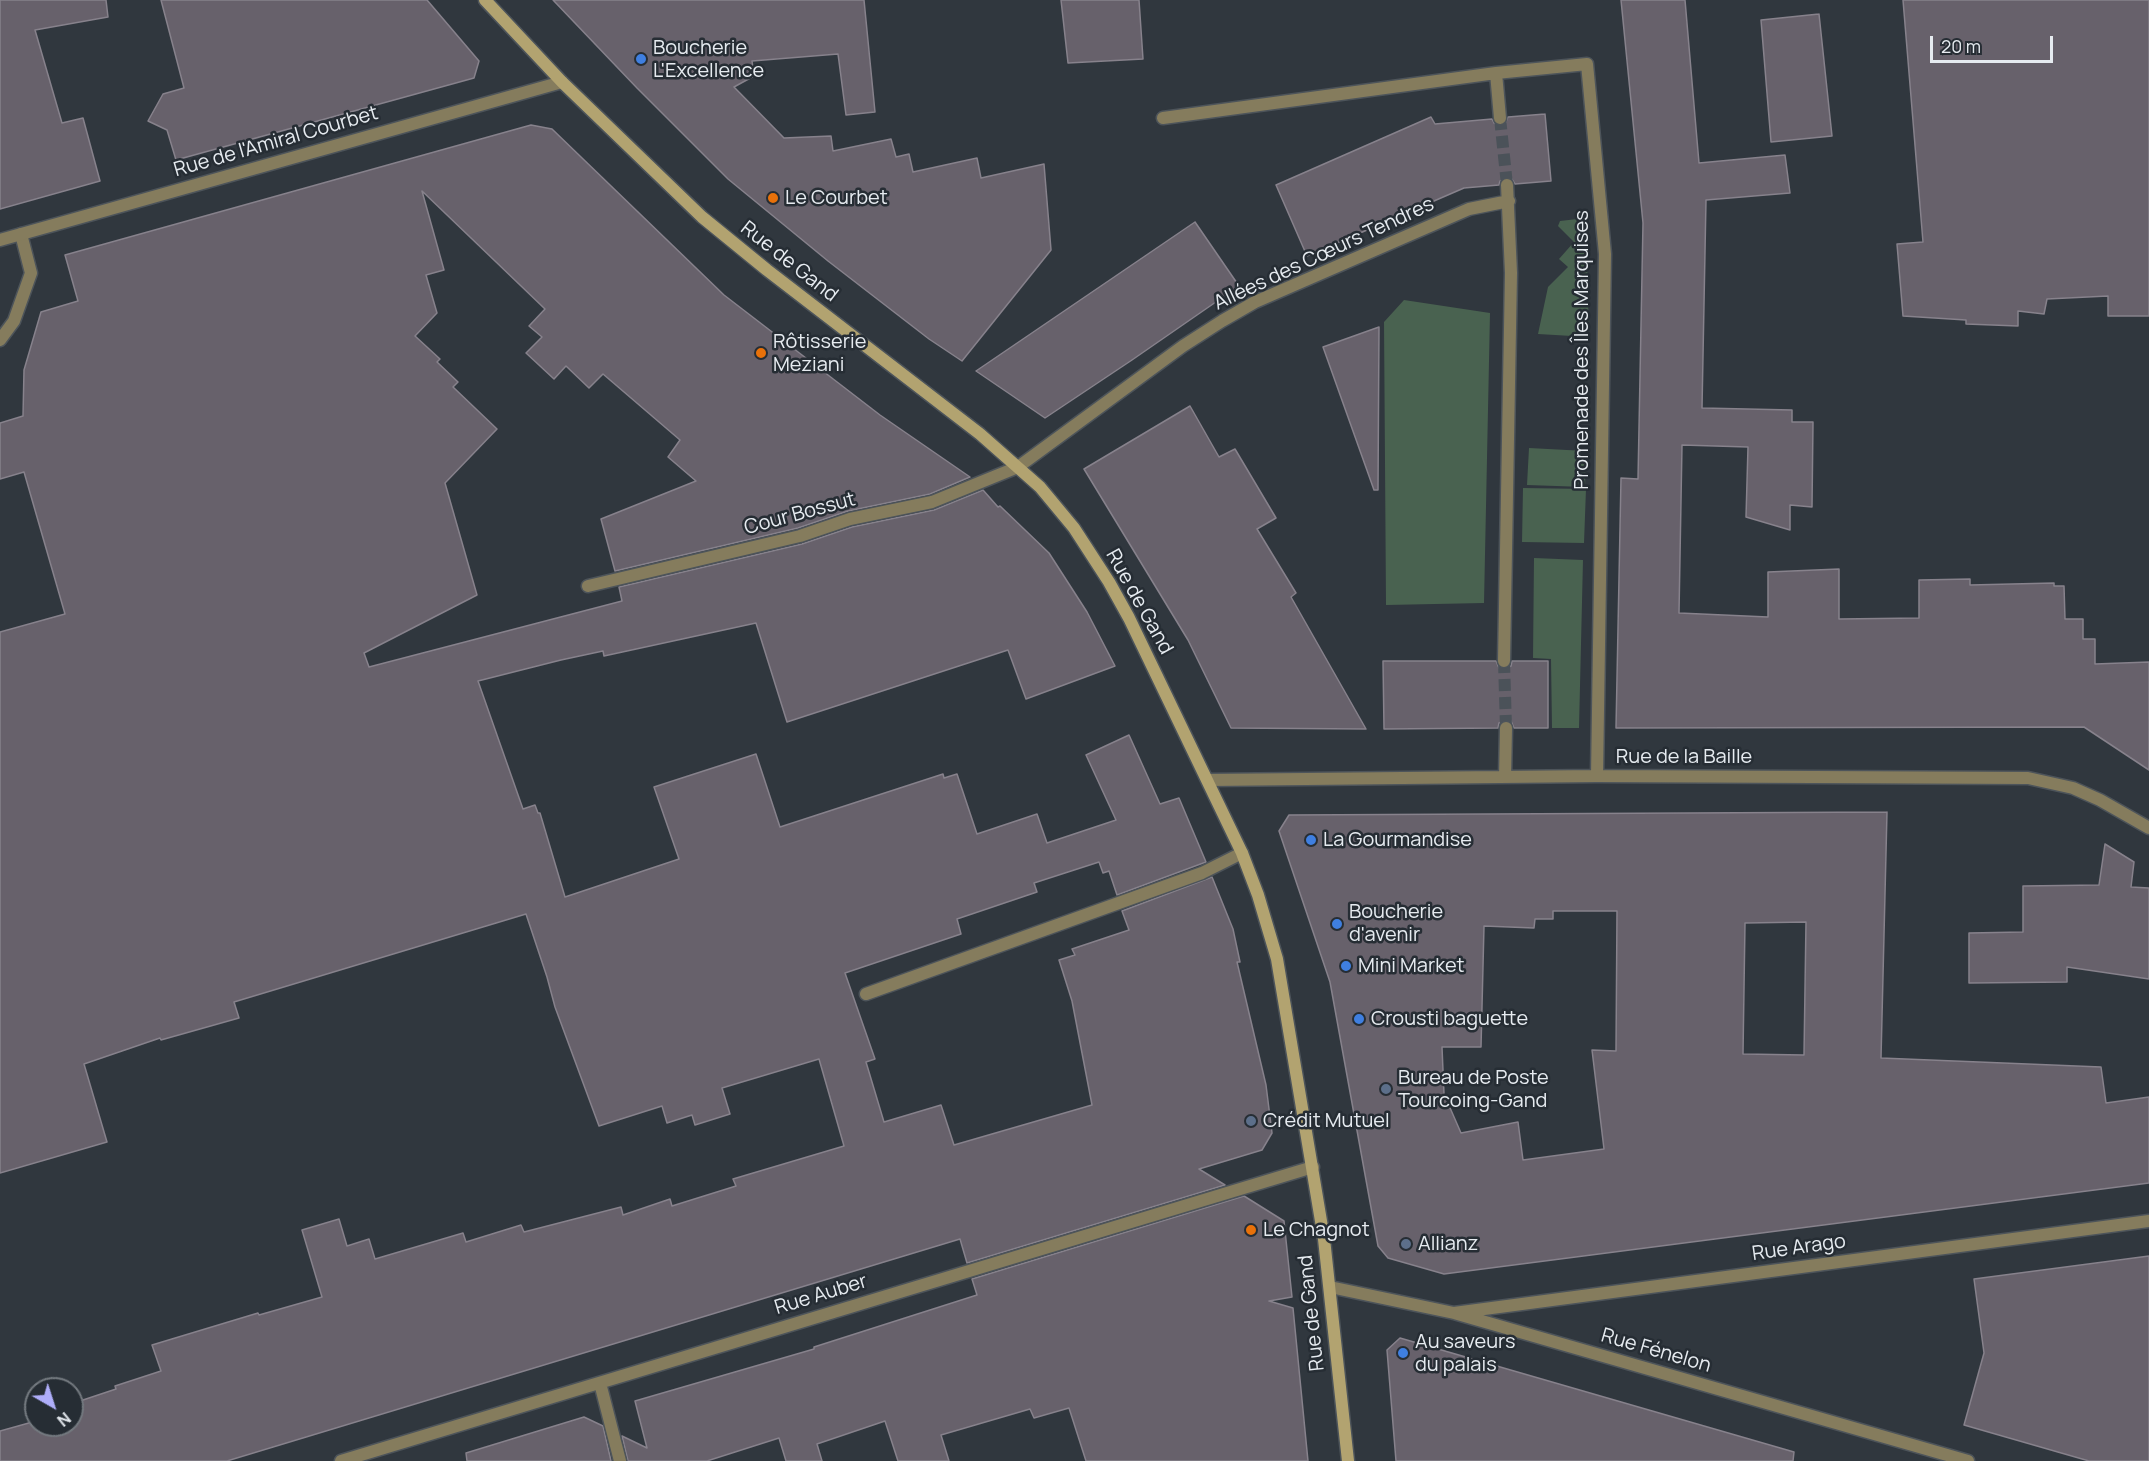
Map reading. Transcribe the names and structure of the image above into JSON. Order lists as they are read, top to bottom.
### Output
{
  "streets": {
    "main road": ["Rue de Gand"],
    "street": [
      "Rue de l'Amiral Courbet",
      "Allées des Cœurs Tendres",
      "Promenade des Îles Marquises",
      "Cour Bossut",
      "Rue de la Baille",
      "Rue Arago",
      "Rue Auber",
      "Rue Fénelon"
    ]
  },
  "crossings": [
    ["Rue de l'Amiral Courbet", "Rue de Gand"],
    ["Allées des Cœurs Tendres", "Rue de Gand"],
    ["Allées des Cœurs Tendres", "Cour Bossut"],
    ["Rue de Gand", "Cour Bossut"],
    ["Rue de Gand", "Rue de la Baille"],
    ["Rue de Gand", "Rue Auber"],
    ["Rue de Gand", "Rue Fénelon"],
    ["Promenade des Îles Marquises", "Rue de la Baille"],
    ["Rue Arago", "Rue Fénelon"]
  ],
  "places": [
    "Boucherie L'Excellence",
    "Le Courbet",
    "Rôtisserie Meziani",
    "La Gourmandise",
    "Boucherie d'avenir",
    "Mini Market",
    "Crousti baguette",
    "Bureau de Poste Tourcoing-Gand",
    "Crédit Mutuel",
    "Le Chagnot",
    "Allianz",
    "Au saveurs du palais"
  ],
  "scale_bar": "20 m",
  "north": "bottom right"
}
